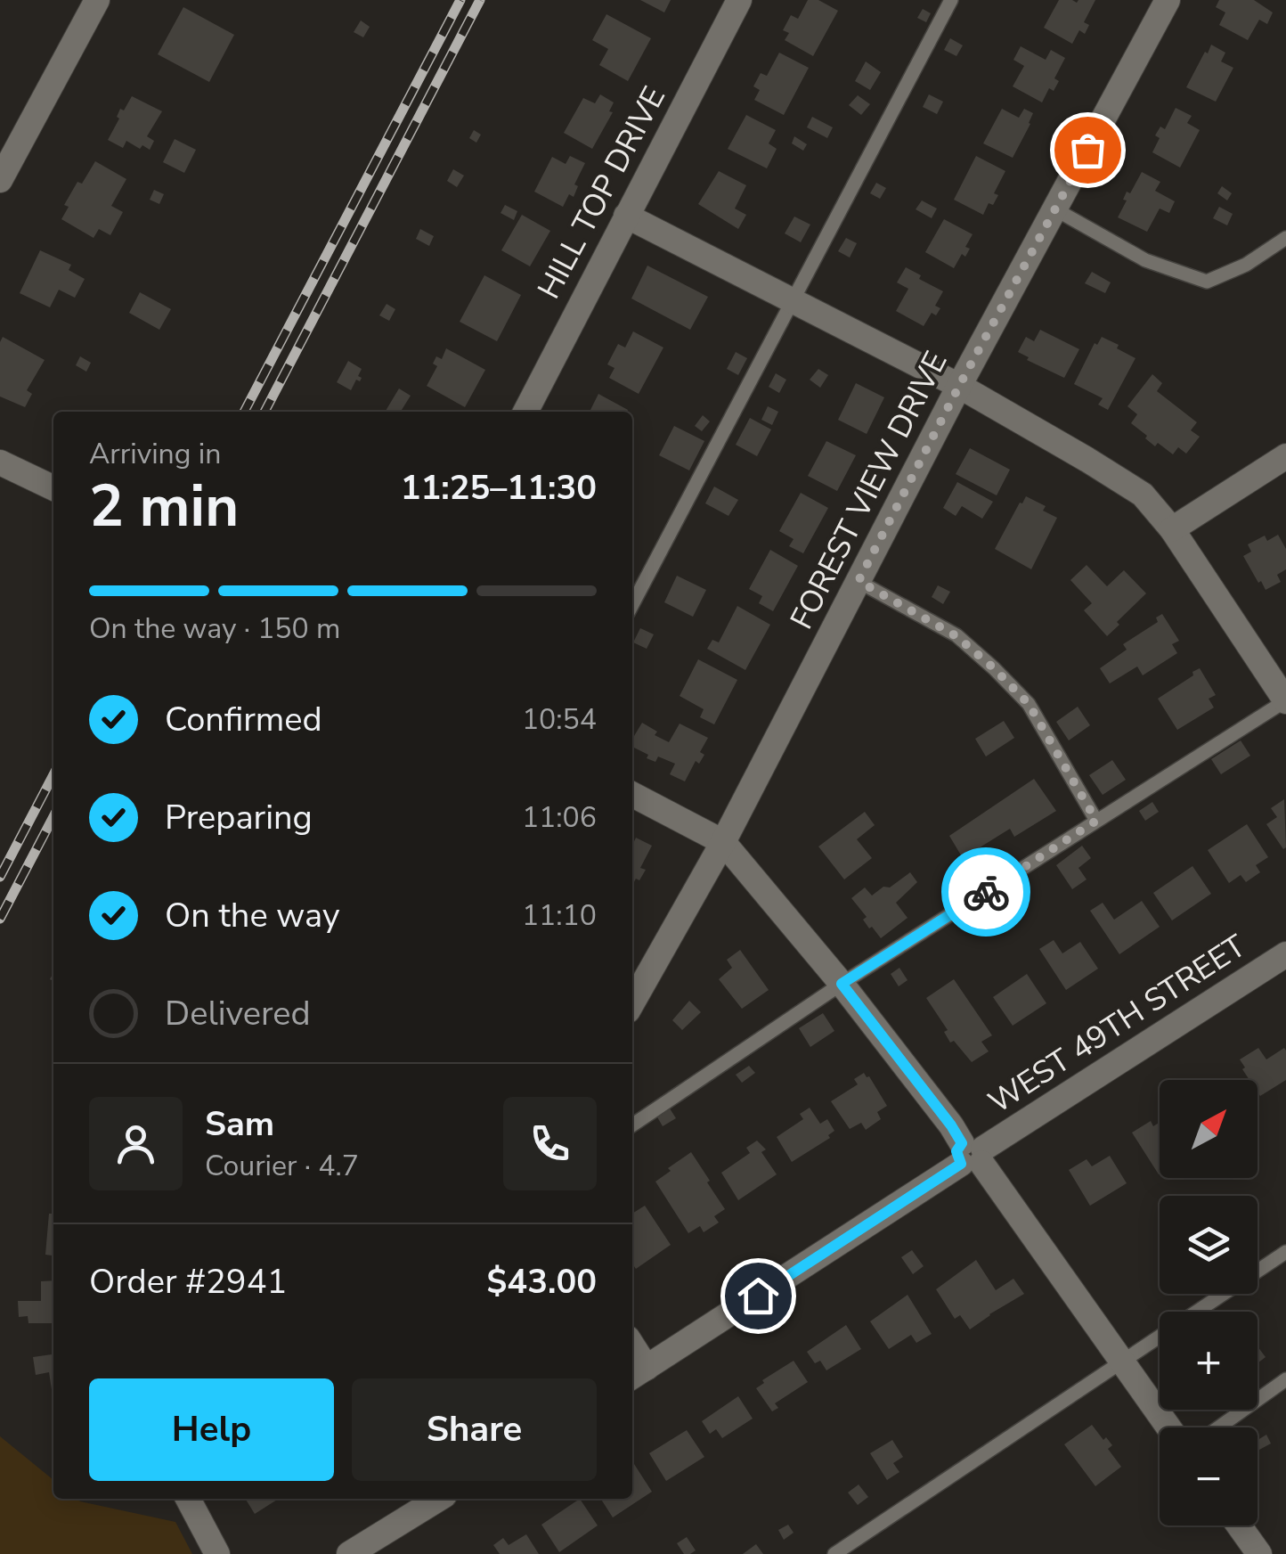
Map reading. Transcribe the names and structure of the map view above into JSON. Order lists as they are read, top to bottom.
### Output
{
  "streets": {
    "street": ["HILL TOP DRIVE", "FOREST VIEW DRIVE", "WEST 49TH STREET"]
  },
  "north": "top right",
  "page": {
    "heading": ["2 min", "Arriving in", "11:25–11:30"],
    "panel": [
      "Sam",
      "Courier · 4.7",
      "Order #2941",
      "$43.00"
    ],
    "bar": "On the way · 150 m",
    "list": [
      ["Confirmed", "10:54"],
      ["Preparing", "11:06"],
      ["On the way", "11:10"],
      "Delivered"
    ],
    "map_buttons": ["+", "−"],
    "buttons": ["Help", "Share"]
  }
}
